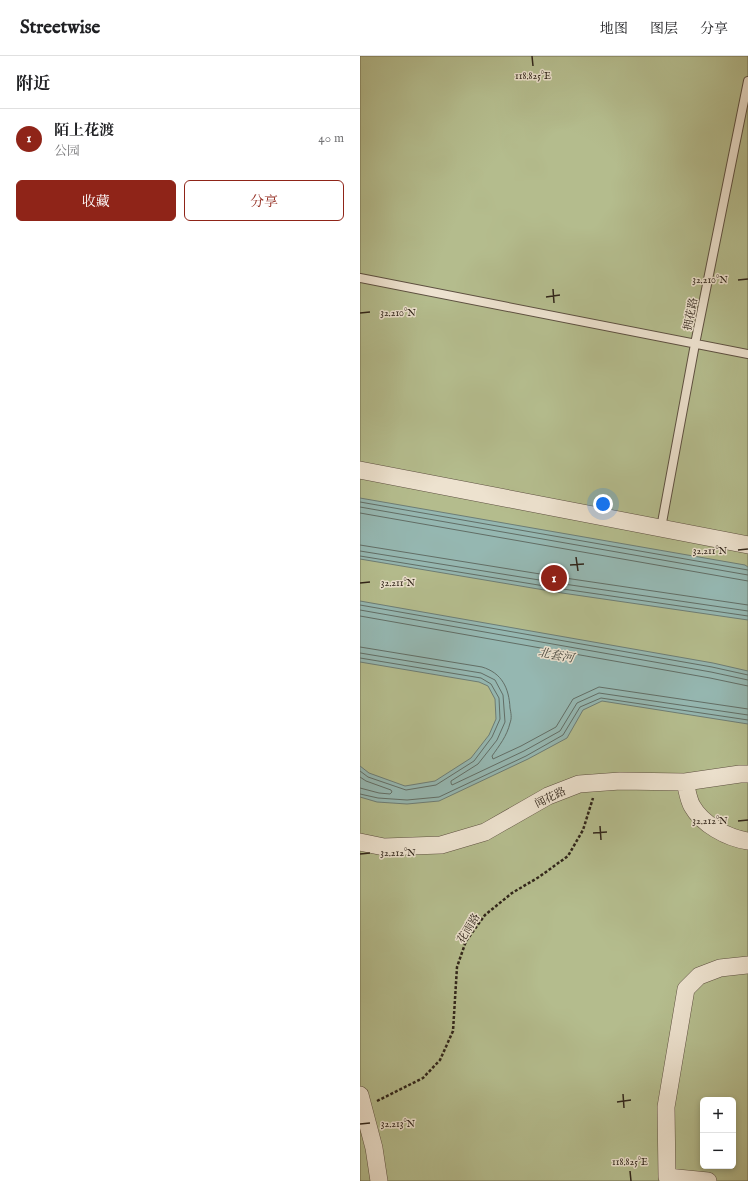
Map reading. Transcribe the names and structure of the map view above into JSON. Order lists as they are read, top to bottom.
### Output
{
  "streets": {
    "street": ["闻花路"],
    "lane": ["拥花路"],
    "path": ["花雨路"]
  },
  "crossings": [
    ["闻花路", "花雨路"]
  ],
  "water": ["北套河"],
  "page": {
    "header": "Streetwise",
    "nav": ["地图", "图层", "分享"],
    "heading": "附近",
    "list": [
      {
        "mark": "1",
        "name": "陌上花渡",
        "note": "公园",
        "value": "40 m"
      }
    ],
    "buttons": ["收藏", "分享"],
    "pins": "1",
    "map_buttons": ["+", "−"]
  },
  "coordinates": [
    "118.825°E",
    "32.210°N",
    "32.211°N",
    "32.212°N",
    "32.213°N"
  ]
}
